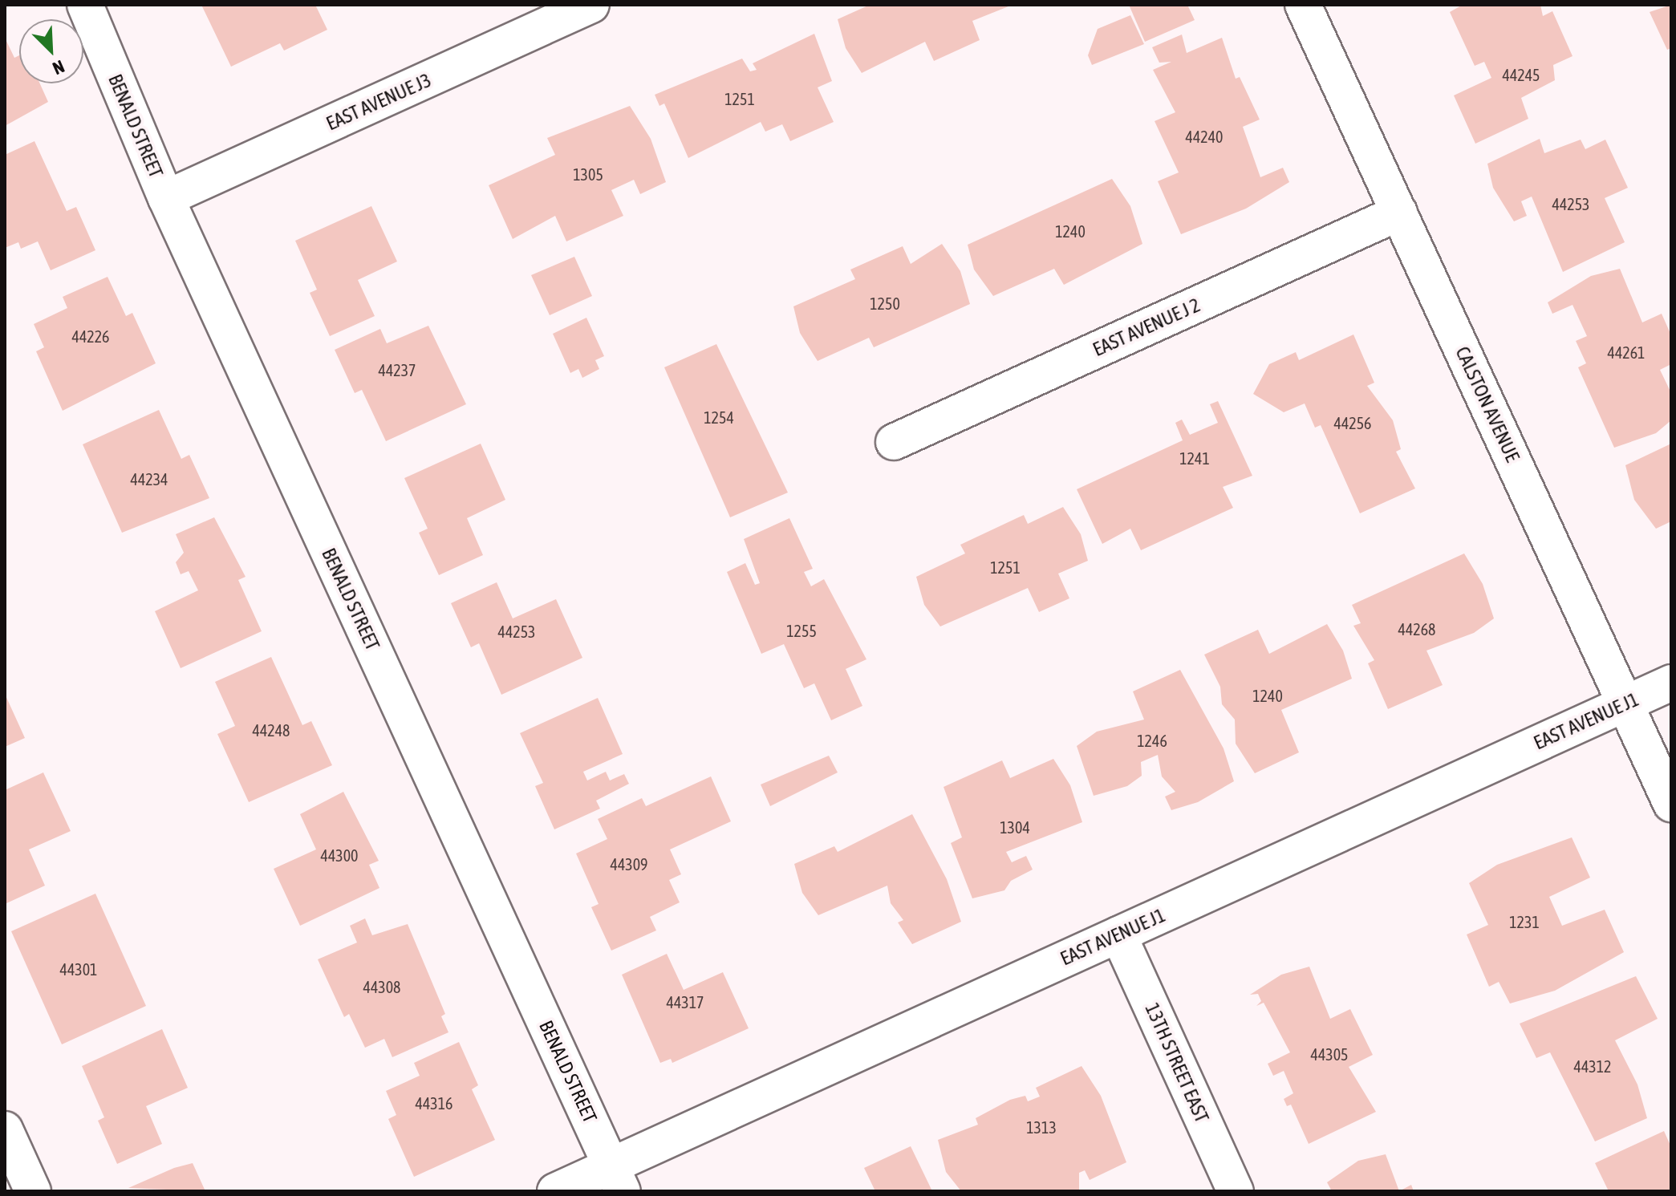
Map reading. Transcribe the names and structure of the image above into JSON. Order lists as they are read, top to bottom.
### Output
{
  "streets": {
    "street": [
      "EAST AVENUE J3",
      "BENALD STREET",
      "EAST AVENUE J 2",
      "CALSTON AVENUE",
      "EAST AVENUE J1",
      "13TH STREET EAST"
    ]
  },
  "crossings": [
    ["EAST AVENUE J3", "BENALD STREET"],
    ["BENALD STREET", "EAST AVENUE J1"],
    ["EAST AVENUE J 2", "CALSTON AVENUE"],
    ["CALSTON AVENUE", "EAST AVENUE J1"],
    ["EAST AVENUE J1", "13TH STREET EAST"]
  ],
  "house_numbers": [
    "44245",
    "1251",
    "44240",
    "1305",
    "44253",
    "1240",
    "1250",
    "44226",
    "44261",
    "44237",
    "1254",
    "44256",
    "1241",
    "44234",
    "1251",
    "44268",
    "1255",
    "44253",
    "1240",
    "44248",
    "1246",
    "1304",
    "44300",
    "44309",
    "1231",
    "44301",
    "44308",
    "44317",
    "44305",
    "44312",
    "44316",
    "1313"
  ],
  "north": "bottom right"
}
